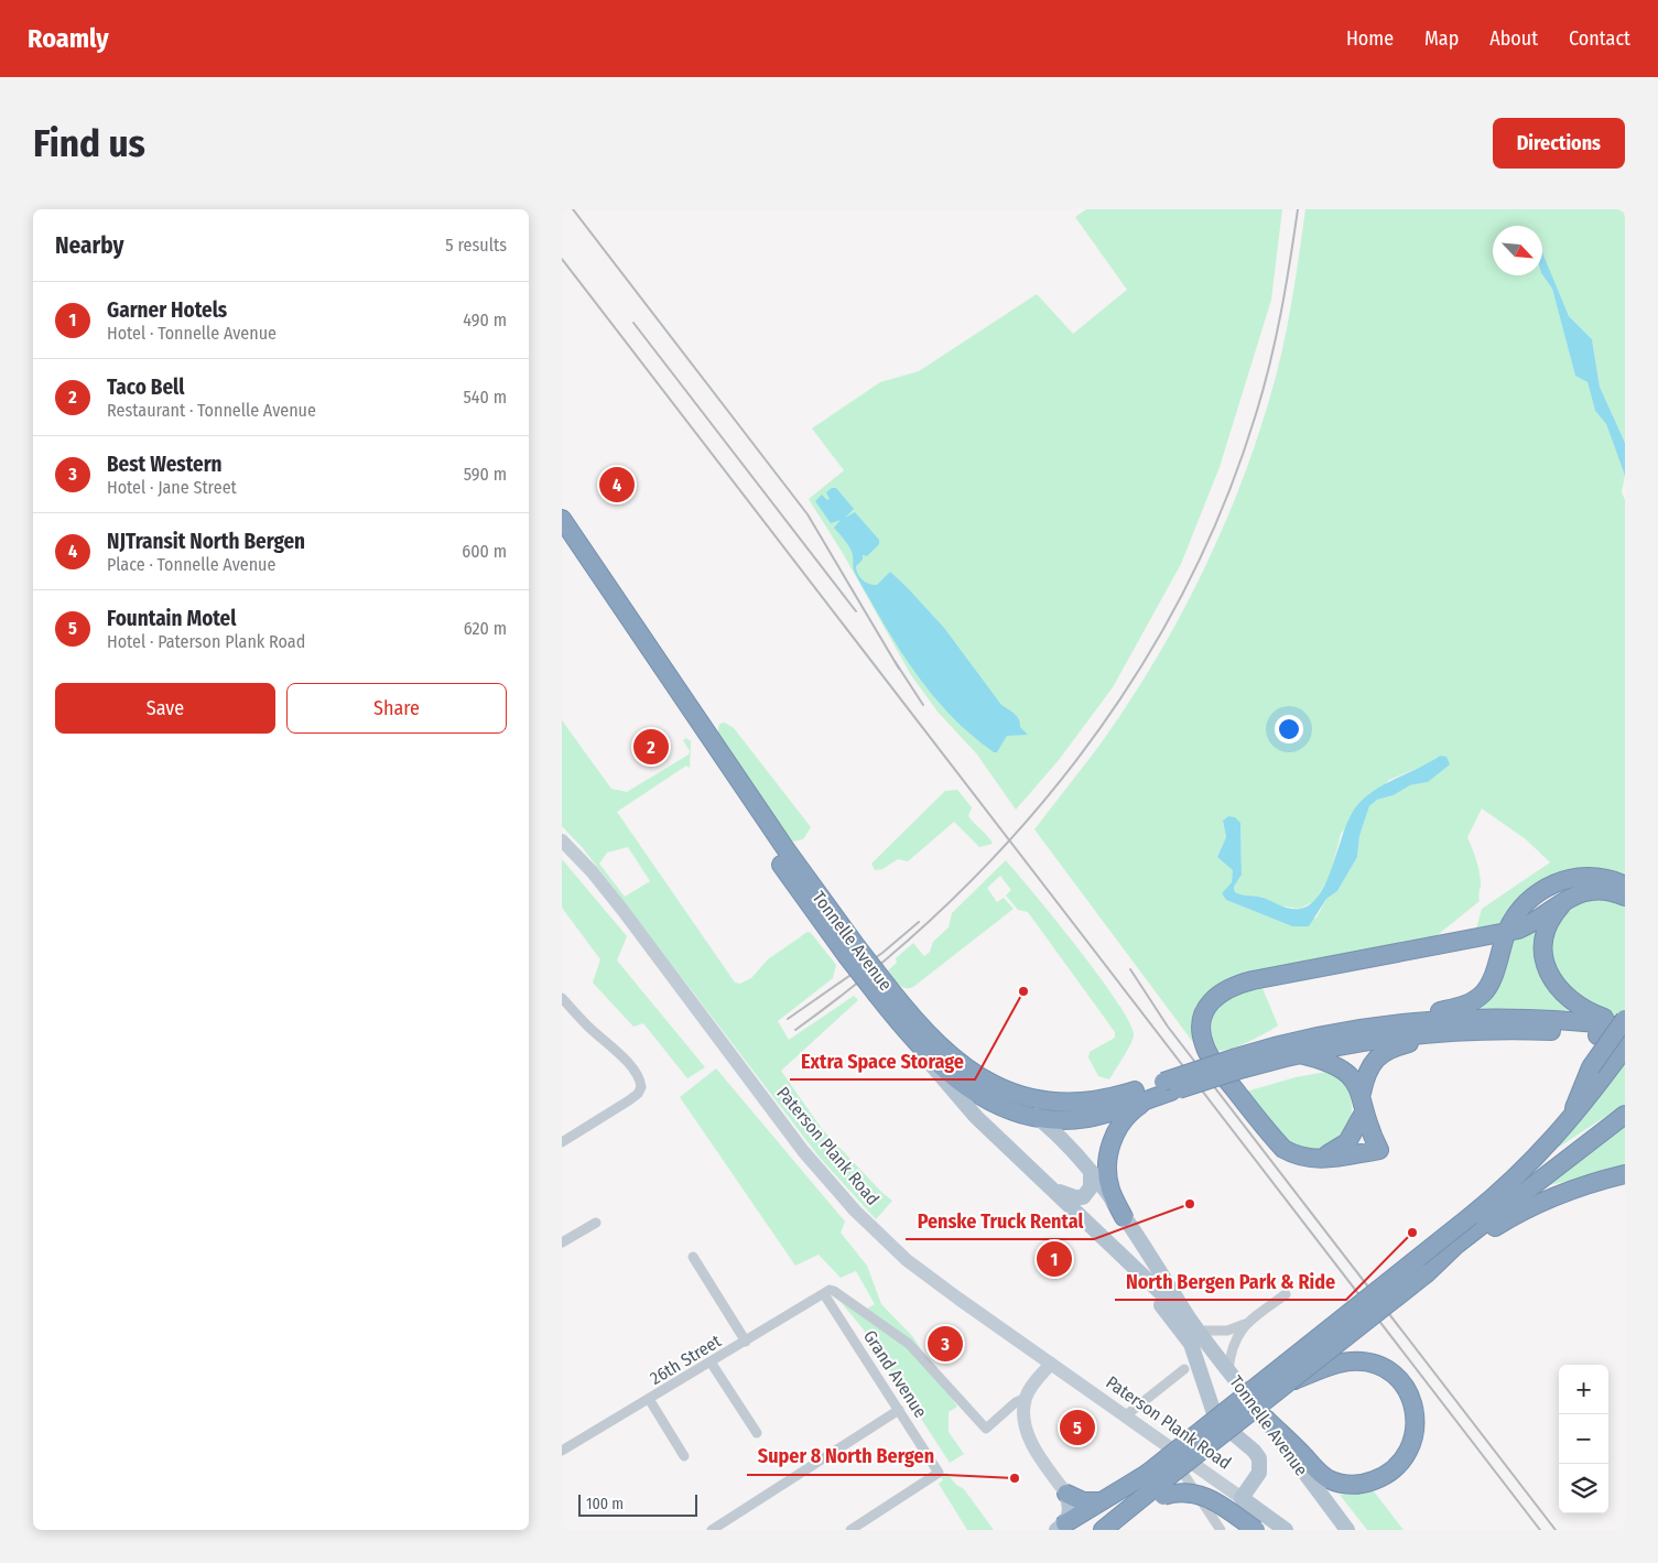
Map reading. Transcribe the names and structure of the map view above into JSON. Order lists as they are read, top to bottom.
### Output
{
  "streets": {
    "highway": ["Tonnelle Avenue"],
    "main road": ["Paterson Plank Road"],
    "street": ["26th Street", "Grand Avenue"]
  },
  "crossings": [
    ["26th Street", "Grand Avenue"]
  ],
  "places": [
    "Extra Space Storage",
    "Penske Truck Rental",
    "North Bergen Park & Ride",
    "Super 8 North Bergen"
  ],
  "scale_bar": "100 m",
  "north": "bottom right",
  "page": {
    "header": "Roamly",
    "nav": [
      "Home",
      "Map",
      "About",
      "Contact"
    ],
    "buttons": [
      "Directions",
      ["Save", "Share"]
    ],
    "title": "Find us",
    "heading": ["Nearby", "5 results"],
    "list": [
      {
        "mark": "1",
        "name": "Garner Hotels",
        "note": "Hotel · Tonnelle Avenue",
        "value": "490 m"
      },
      {
        "mark": "2",
        "name": "Taco Bell",
        "note": "Restaurant · Tonnelle Avenue",
        "value": "540 m"
      },
      {
        "mark": "3",
        "name": "Best Western",
        "note": "Hotel · Jane Street",
        "value": "590 m"
      },
      {
        "mark": "4",
        "name": "NJTransit North Bergen",
        "note": "Place · Tonnelle Avenue",
        "value": "600 m"
      },
      {
        "mark": "5",
        "name": "Fountain Motel",
        "note": "Hotel · Paterson Plank Road",
        "value": "620 m"
      }
    ],
    "pins": [
      "4",
      "2",
      "1",
      "3",
      "5"
    ],
    "map_buttons": ["+", "−"],
    "scale": "100 m"
  }
}
